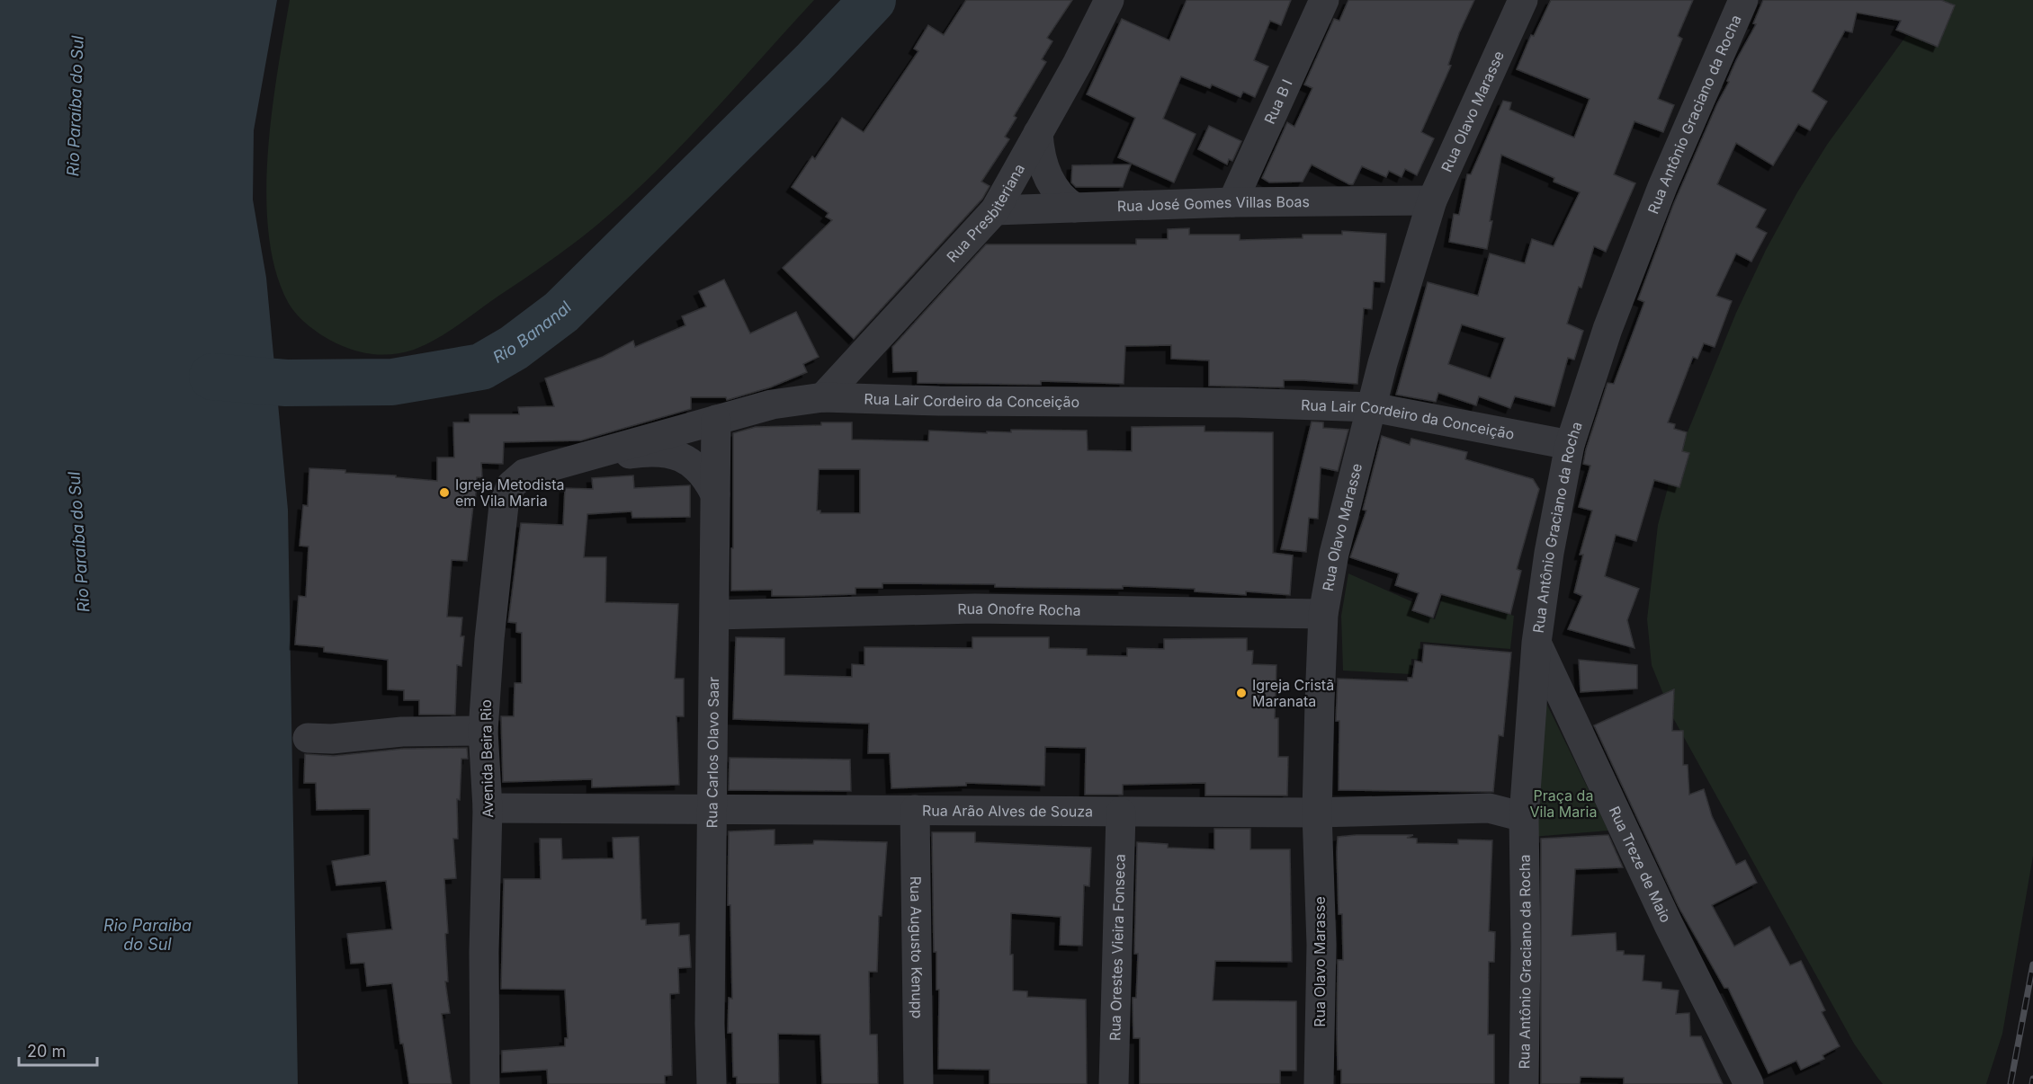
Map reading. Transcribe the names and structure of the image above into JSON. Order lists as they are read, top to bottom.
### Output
{
  "streets": {
    "street": [
      "Rua B I",
      "Rua Olavo Marasse",
      "Rua Antônio Graciano da Rocha",
      "Rua José Gomes Villas Boas",
      "Rua Presbiteriana",
      "Rua Lair Cordeiro da Conceição",
      "Rua Onofre Rocha",
      "Rua Carlos Olavo Saar",
      "Avenida Beira Rio",
      "Rua Arão Alves de Souza",
      "Rua Treze de Maio",
      "Rua Augusto Kenupp",
      "Rua Orestes Vieira Fonseca"
    ]
  },
  "crossings": [
    ["Rua B I", "Rua José Gomes Villas Boas"],
    ["Rua Olavo Marasse", "Rua José Gomes Villas Boas"],
    ["Rua Olavo Marasse", "Rua Lair Cordeiro da Conceição"],
    ["Rua Olavo Marasse", "Rua Onofre Rocha"],
    ["Rua Olavo Marasse", "Rua Arão Alves de Souza"],
    ["Rua Antônio Graciano da Rocha", "Rua Lair Cordeiro da Conceição"],
    ["Rua Antônio Graciano da Rocha", "Rua Arão Alves de Souza"],
    ["Rua Antônio Graciano da Rocha", "Rua Treze de Maio"],
    ["Rua José Gomes Villas Boas", "Rua Presbiteriana"],
    ["Rua Presbiteriana", "Rua Lair Cordeiro da Conceição"],
    ["Rua Lair Cordeiro da Conceição", "Rua Carlos Olavo Saar"],
    ["Rua Lair Cordeiro da Conceição", "Avenida Beira Rio"],
    ["Rua Onofre Rocha", "Rua Carlos Olavo Saar"],
    ["Rua Carlos Olavo Saar", "Rua Arão Alves de Souza"],
    ["Avenida Beira Rio", "Rua Arão Alves de Souza"],
    ["Rua Arão Alves de Souza", "Rua Augusto Kenupp"],
    ["Rua Arão Alves de Souza", "Rua Orestes Vieira Fonseca"]
  ],
  "water": ["Rio Paraíba do Sul", "Rio Bananal", "Rio Paraiba do Sul"],
  "parks": ["Praça da Vila Maria"],
  "places": ["Igreja Metodista em Vila Maria", "Igreja Cristã Maranata"],
  "scale_bar": "20 m"
}
